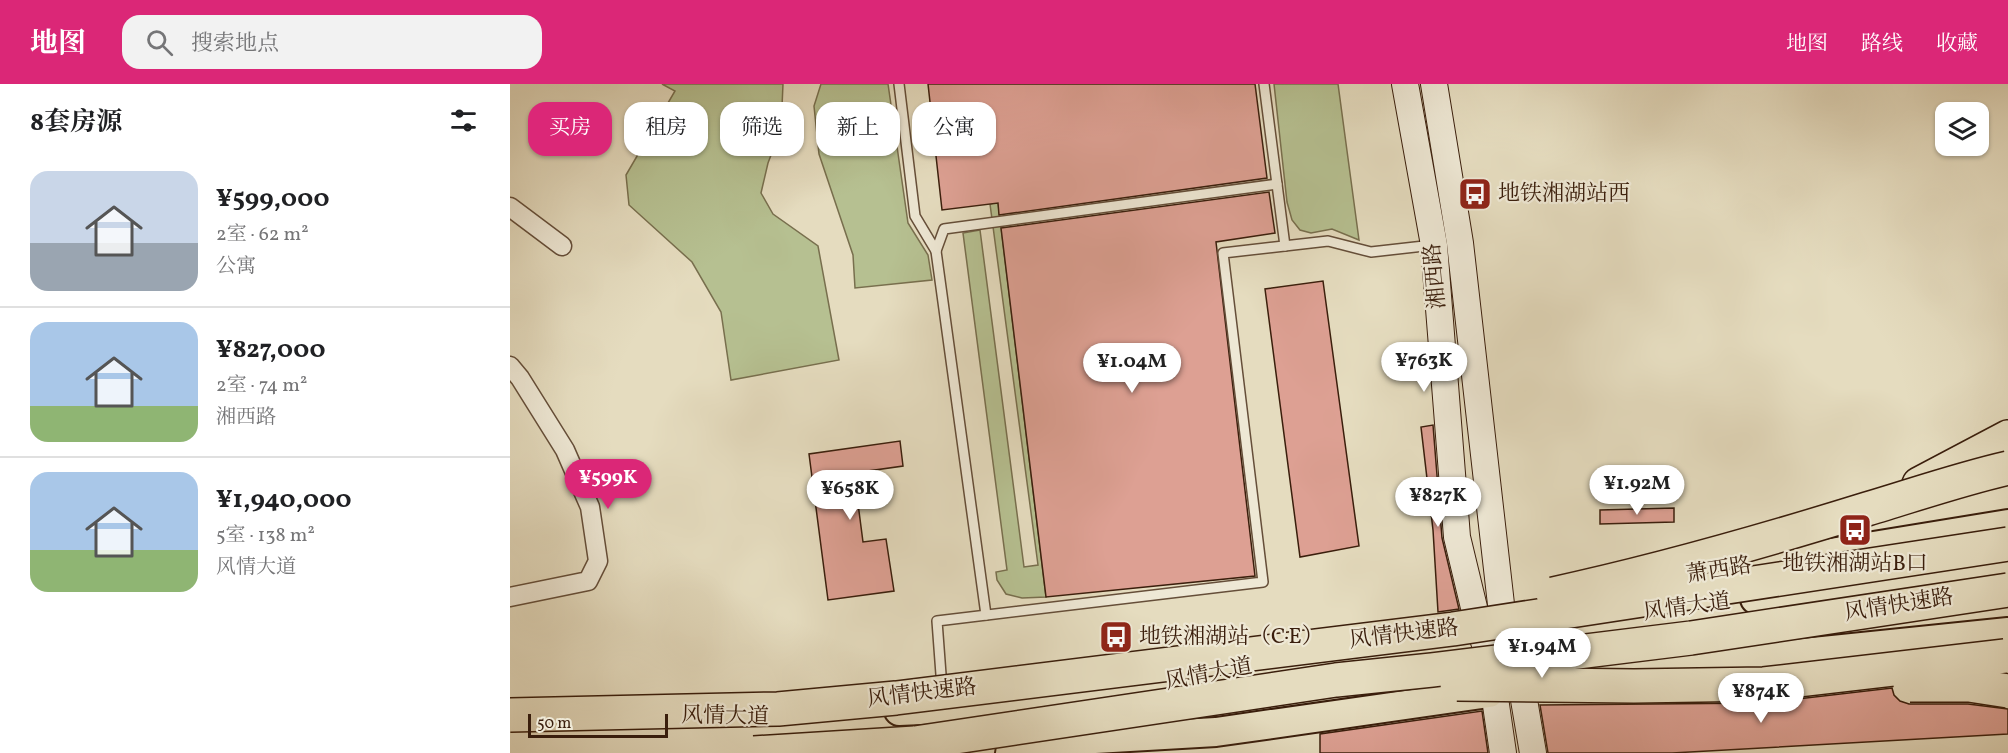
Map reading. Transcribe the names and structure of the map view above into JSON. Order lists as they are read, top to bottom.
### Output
{
  "streets": {
    "highway": ["风情快速路"],
    "main road": ["萧西路", "风情大道"],
    "street": ["湘西路"]
  },
  "crossings": [
    ["湘西路", "萧西路"],
    ["湘西路", "风情大道"],
    ["萧西路", "风情大道"],
    ["风情快速路", "风情大道"]
  ],
  "places": {
    "bus stop": ["地铁湘湖站西", "地铁湘湖站B口", "地铁湘湖站（C·E）"]
  },
  "scale_bar": "50 m",
  "page": {
    "header": "地图",
    "search": "搜索地点",
    "nav": ["地图", "路线", "收藏"],
    "heading": "8套房源",
    "chip": [
      "买房",
      "租房",
      "筛选",
      "新上",
      "公寓"
    ],
    "list": [
      {
        "name": "¥599,000",
        "note": "2室 · 62 m² · 公寓"
      },
      {
        "name": "¥827,000",
        "note": "2室 · 74 m² · 湘西路"
      },
      {
        "name": "¥1,940,000",
        "note": "5室 · 138 m² · 风情大道"
      }
    ],
    "price": [
      "¥763K",
      "¥1.04M",
      "¥599K",
      "¥1.92M",
      "¥658K",
      "¥827K",
      "¥1.94M",
      "¥874K"
    ],
    "scale": "50 m"
  }
}
